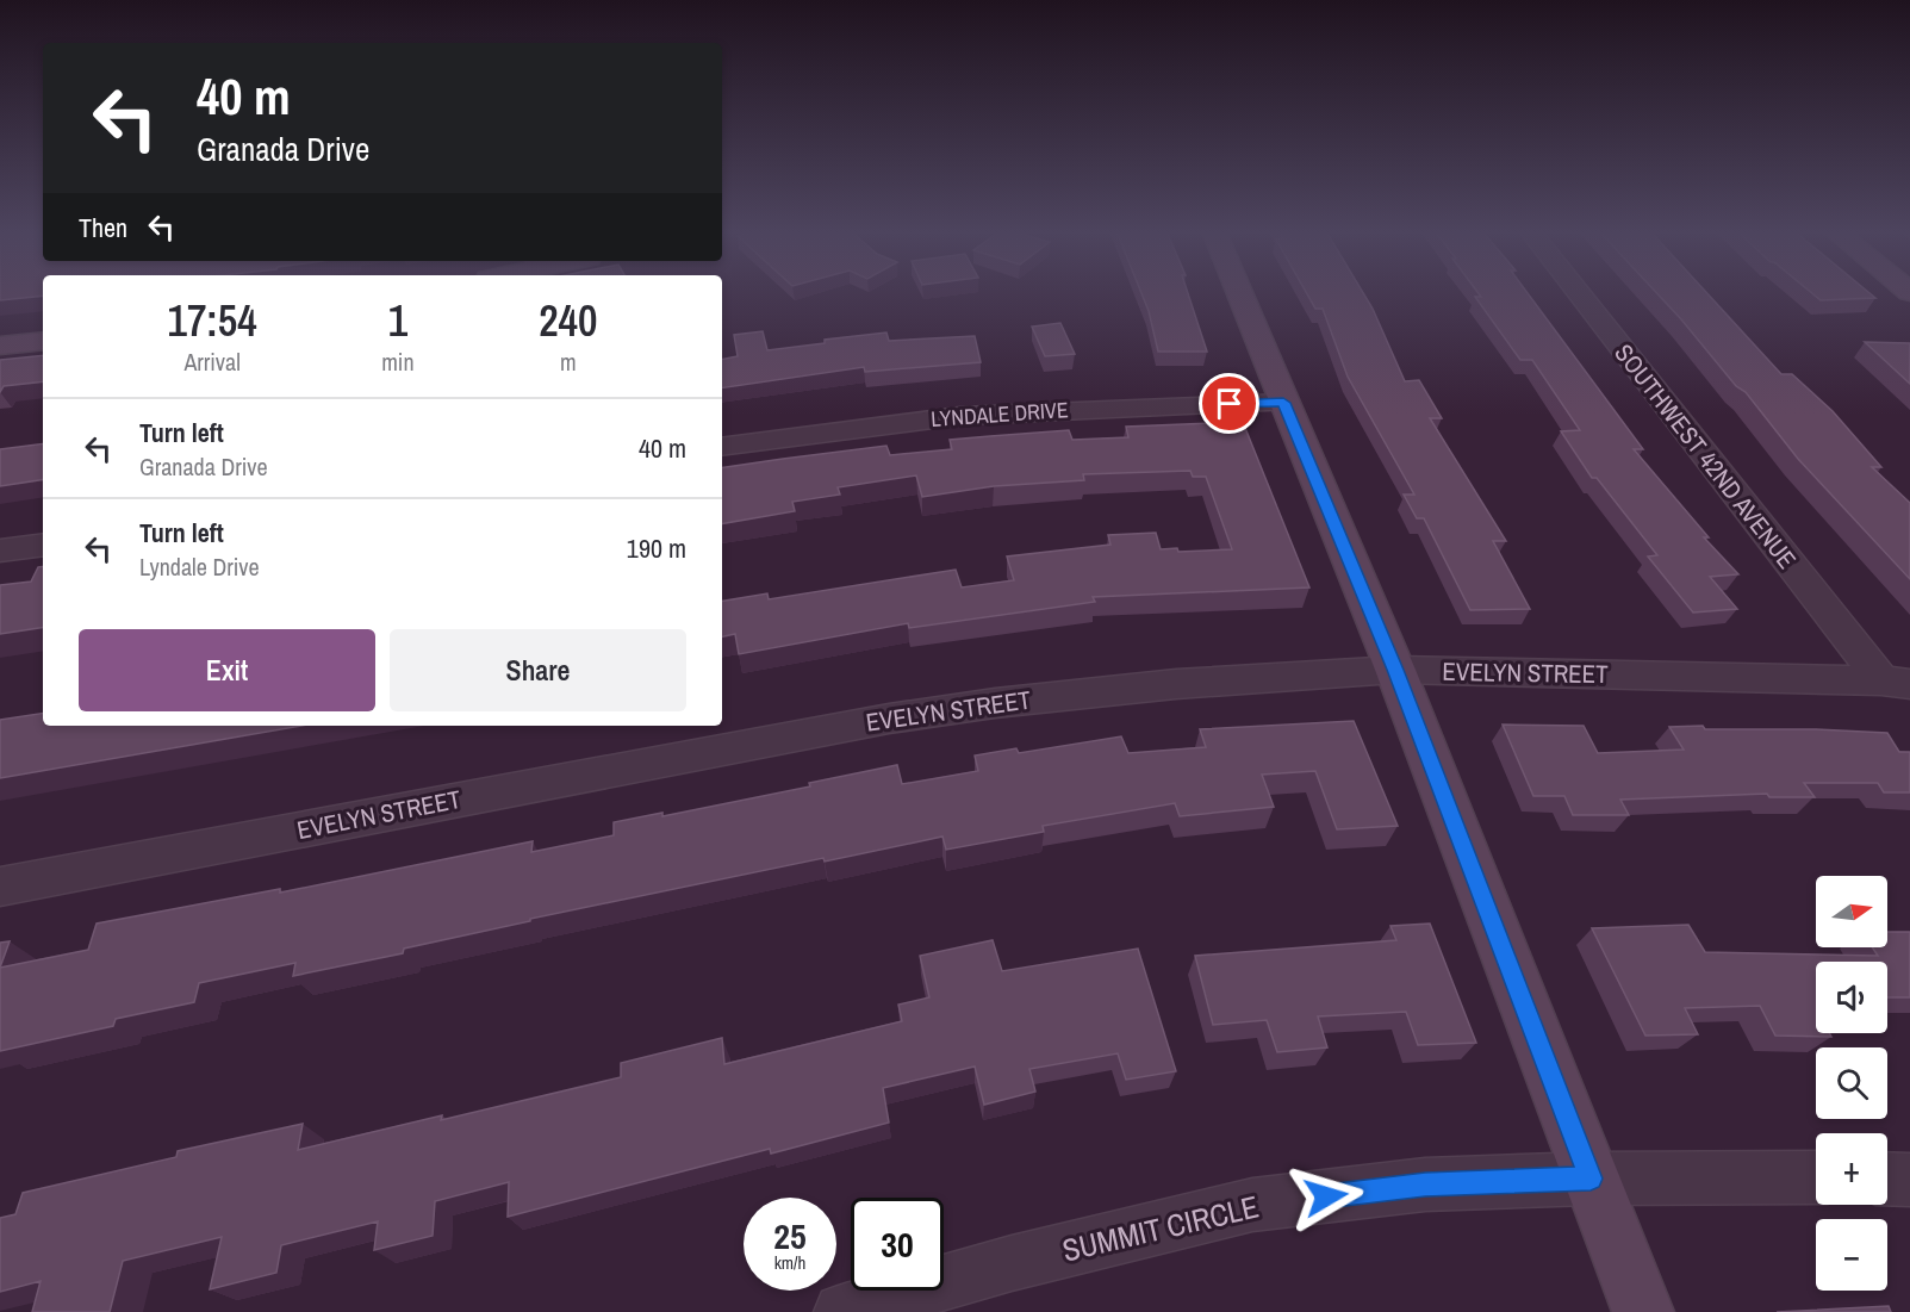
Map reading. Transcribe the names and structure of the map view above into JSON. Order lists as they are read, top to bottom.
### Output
{
  "streets": {
    "street": [
      "LYNDALE DRIVE",
      "SOUTHWEST 42ND AVENUE",
      "EVELYN STREET",
      "SUMMIT CIRCLE"
    ]
  },
  "crossings": [
    ["SOUTHWEST 42ND AVENUE", "EVELYN STREET"]
  ],
  "north": "right",
  "page": {
    "turn": ["40 m", "Granada Drive"],
    "then": "Then",
    "eta": [
      "17:54",
      "Arrival",
      "1",
      "min",
      "240",
      "m"
    ],
    "list": [
      {
        "name": "Turn left",
        "note": "Granada Drive",
        "value": "40 m"
      },
      {
        "name": "Turn left",
        "note": "Lyndale Drive",
        "value": "190 m"
      }
    ],
    "buttons": ["Exit", "Share"],
    "map_buttons": ["+", "−"],
    "speed": "25 km/h",
    "limit": "30"
  }
}
